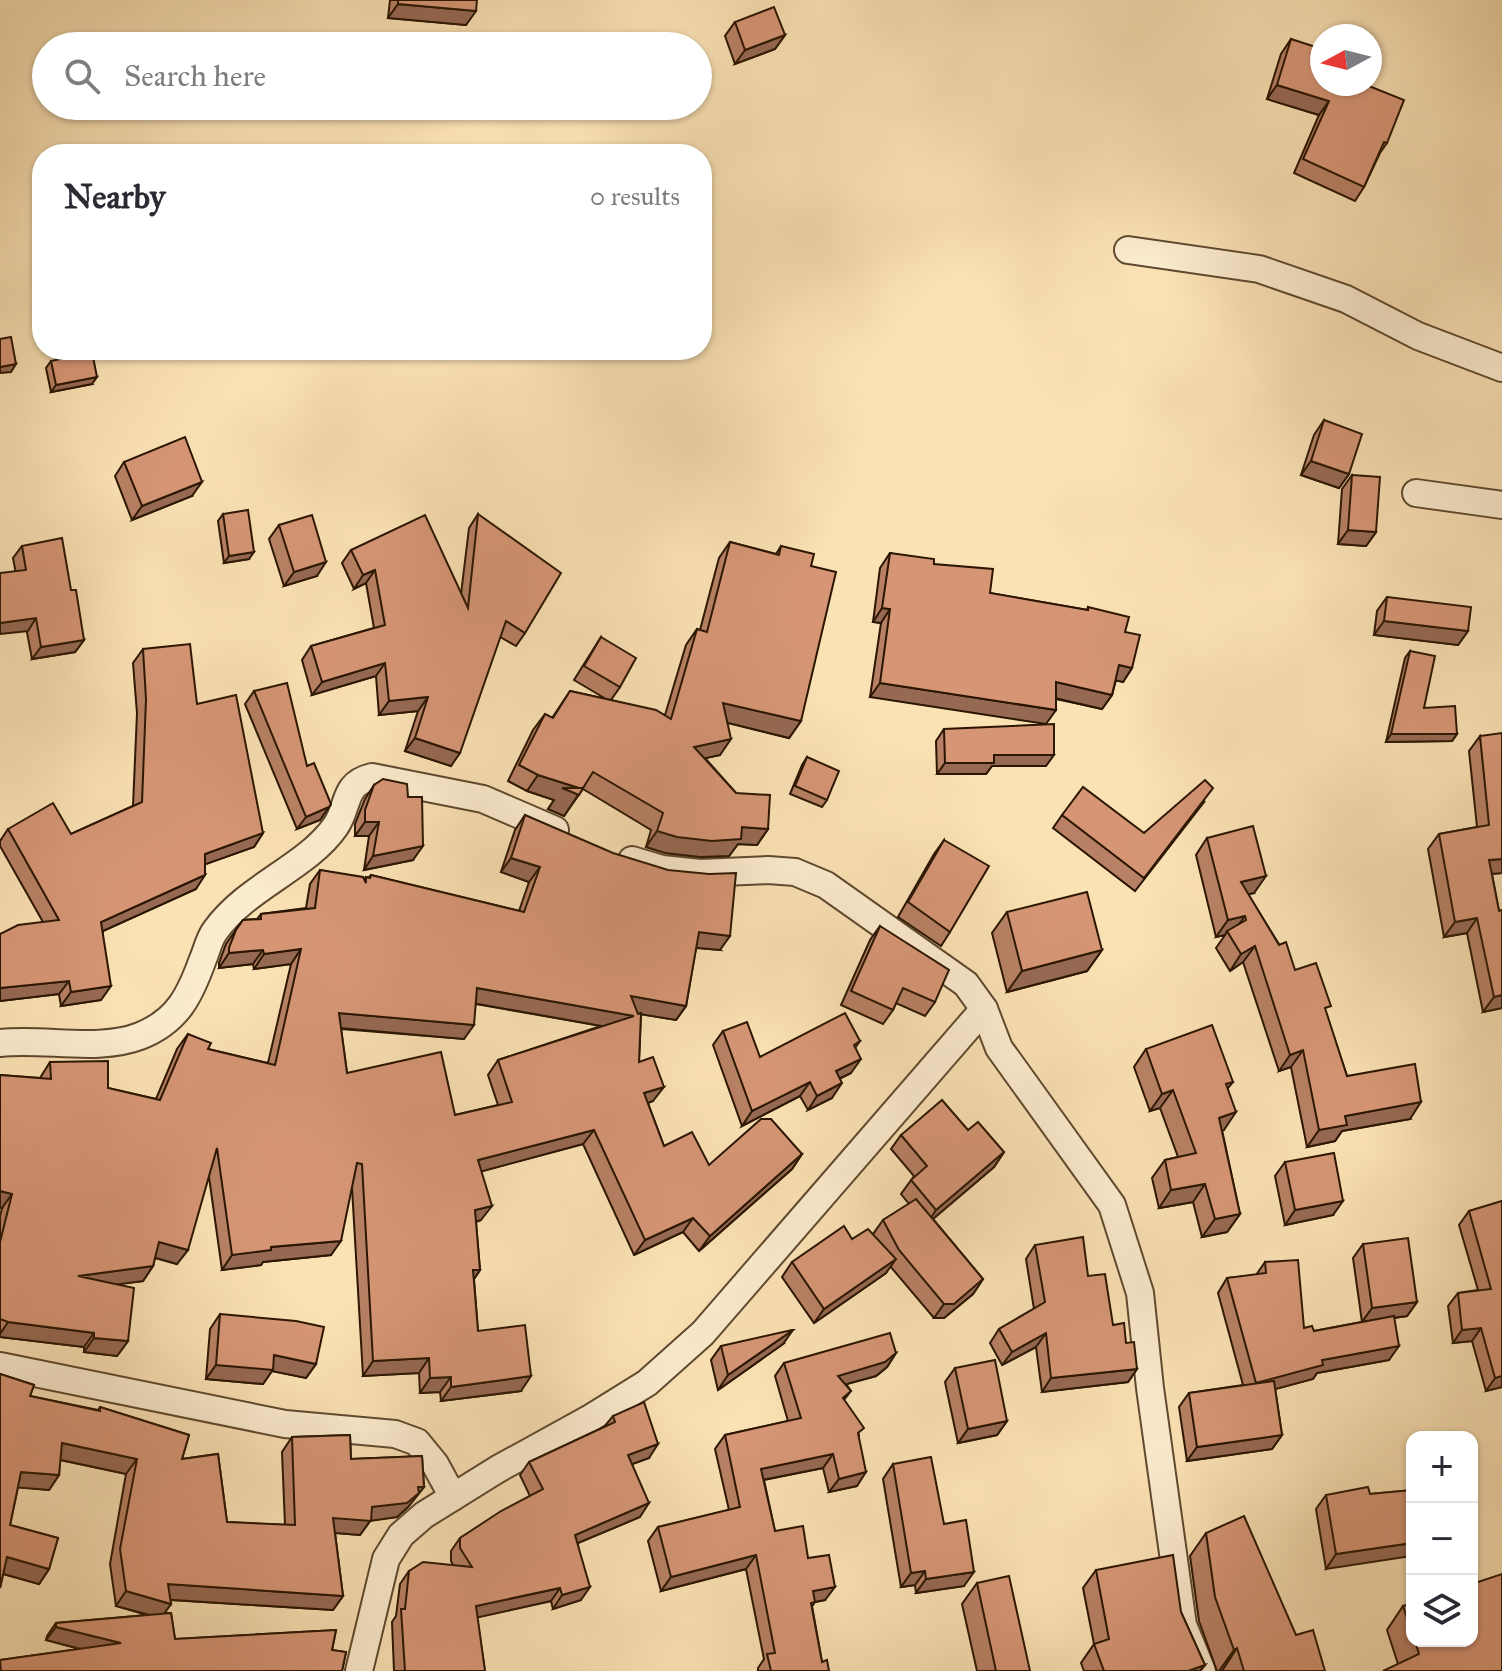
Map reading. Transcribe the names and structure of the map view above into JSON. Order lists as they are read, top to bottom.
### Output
{
  "north": "left",
  "page": {
    "search": "Search here",
    "heading": ["Nearby", "0 results"],
    "map_buttons": ["+", "−"]
  }
}
